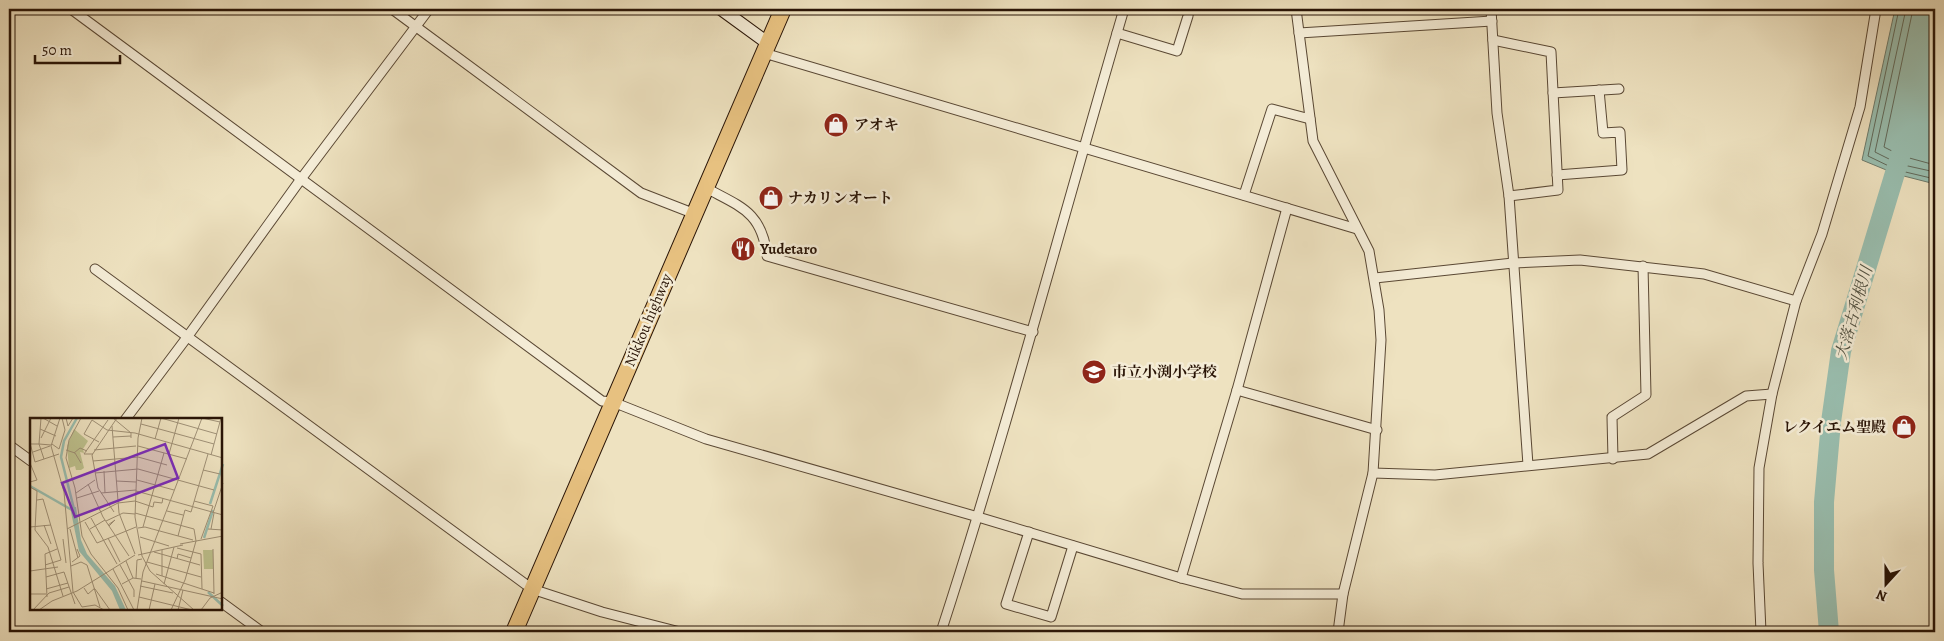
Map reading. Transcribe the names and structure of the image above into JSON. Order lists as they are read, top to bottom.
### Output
{
  "streets": {
    "highway": ["Nikkou highway"]
  },
  "water": ["大落古利根川"],
  "places": {
    "shop": ["アオキ", "ナカリンオート", "レクイエム聖殿"],
    "restaurant": ["Yudetaro"],
    "school or university": ["市立小渕小学校"]
  },
  "scale_bar": "50 m",
  "north": "bottom"
}
